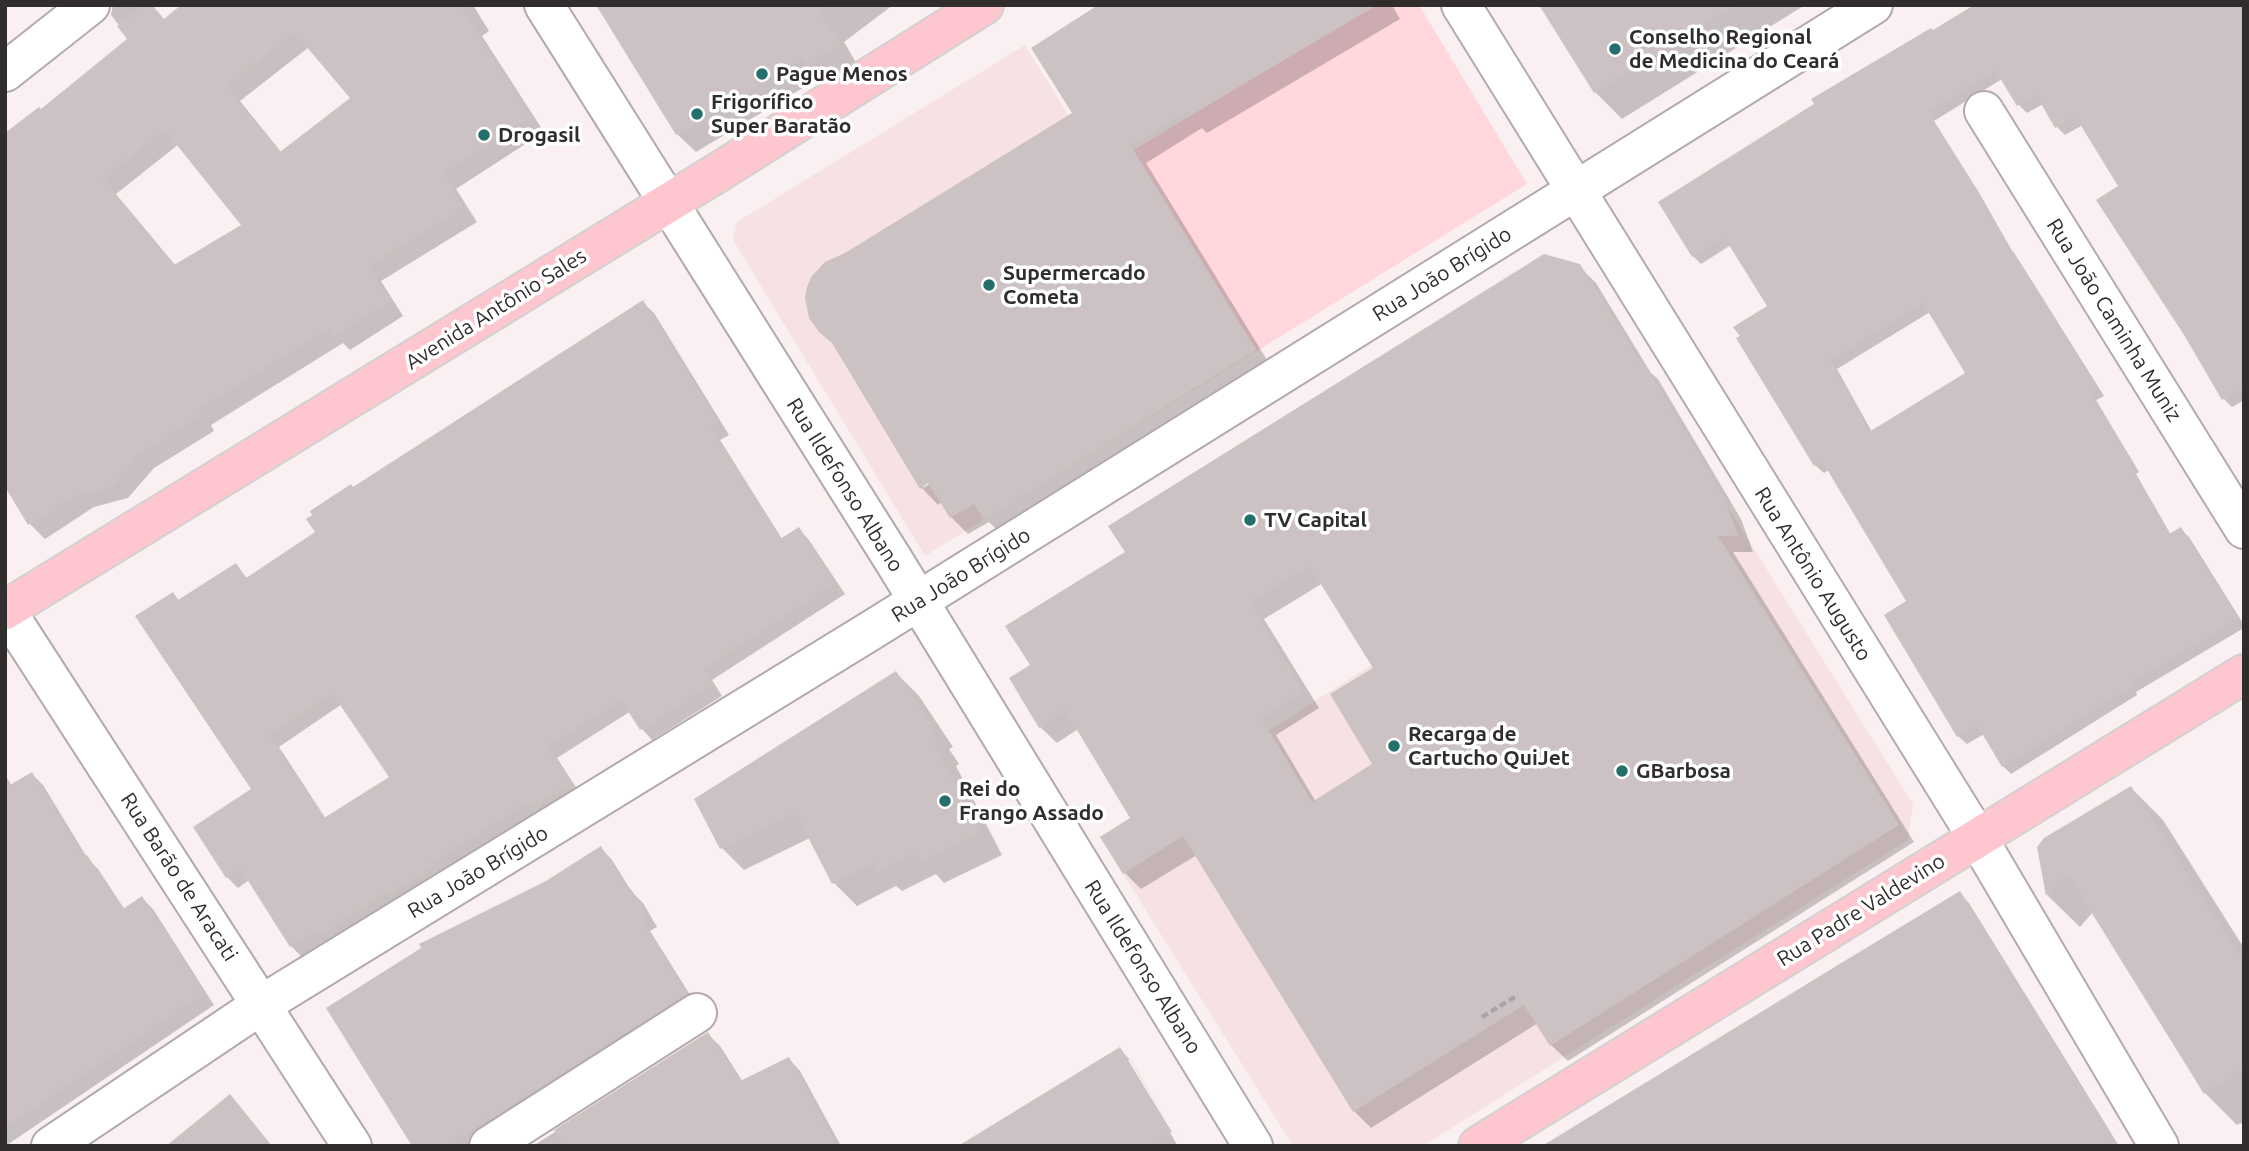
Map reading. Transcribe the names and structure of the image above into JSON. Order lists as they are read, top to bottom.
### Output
{
  "streets": {
    "main road": ["Avenida Antônio Sales", "Rua Padre Valdevino"],
    "street": [
      "Rua João Brígido",
      "Rua João Caminha Muniz",
      "Rua Ildefonso Albano",
      "Rua Antônio Augusto",
      "Rua Barão de Aracati"
    ]
  },
  "crossings": [
    ["Rua João Brígido", "Rua Ildefonso Albano"],
    ["Rua João Brígido", "Rua Antônio Augusto"],
    ["Rua João Brígido", "Rua Barão de Aracati"],
    ["Avenida Antônio Sales", "Rua Ildefonso Albano"],
    ["Avenida Antônio Sales", "Rua Barão de Aracati"],
    ["Rua Antônio Augusto", "Rua Padre Valdevino"]
  ],
  "places": [
    "Conselho Regional de Medicina do Ceará",
    "Pague Menos",
    "Frigorífico Super Baratão",
    "Drogasil",
    "Supermercado Cometa",
    "TV Capital",
    "Recarga de Cartucho QuiJet",
    "GBarbosa",
    "Rei do Frango Assado"
  ]
}
